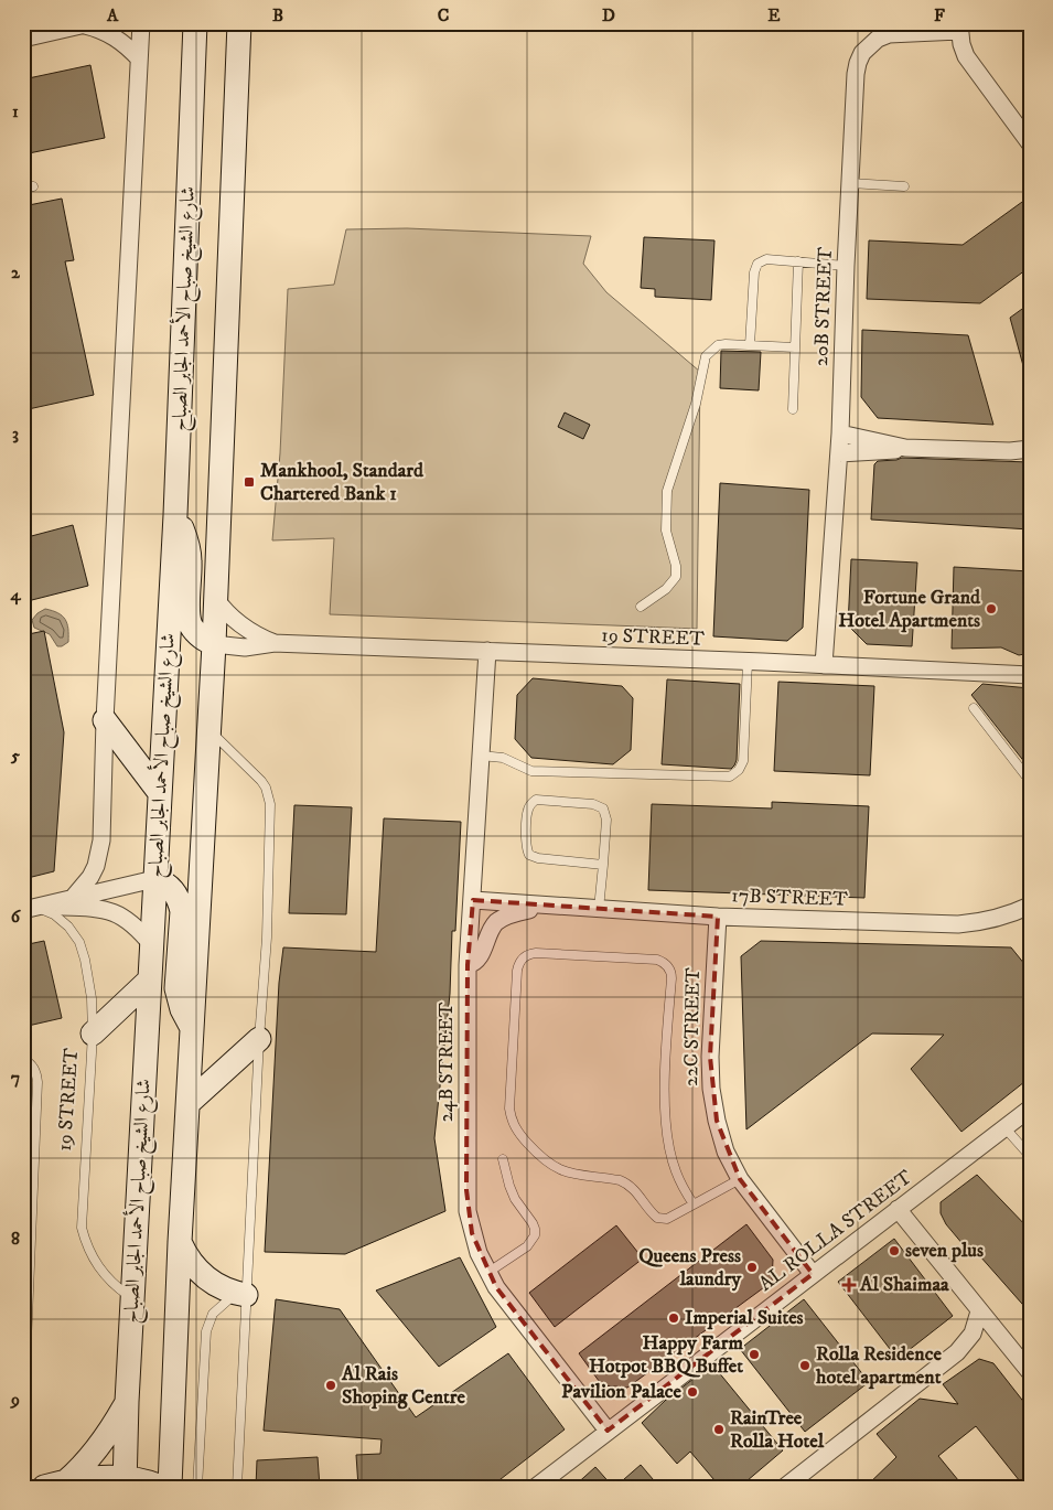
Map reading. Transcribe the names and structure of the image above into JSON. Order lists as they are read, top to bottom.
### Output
{
  "streets": {
    "main road": ["شارع الشيخ صباح الأحمد الجابر الصباح"],
    "street": [
      "20B STREET",
      "19 STREET",
      "17B STREET",
      "22C STREET",
      "24B STREET",
      "AL ROLLA STREET"
    ]
  },
  "crossings": [
    ["20B STREET", "19 STREET"],
    ["شارع الشيخ صباح الأحمد الجابر الصباح", "19 STREET"],
    ["19 STREET", "24B STREET"],
    ["17B STREET", "22C STREET"],
    ["17B STREET", "24B STREET"],
    ["22C STREET", "AL ROLLA STREET"],
    ["24B STREET", "AL ROLLA STREET"]
  ],
  "places": {
    "transit": ["Mankhool, Standard Chartered Bank 1"],
    "other": [
      "Fortune Grand Hotel Apartments",
      "seven plus",
      "Queens Press laundry",
      "Imperial Suites",
      "Happy Farm Hotpot BBQ Buffet",
      "Rolla Residence hotel apartment",
      "Al Rais Shoping Centre",
      "Pavilion Palace",
      "RainTree Rolla Hotel"
    ],
    "health": ["Al Shaimaa"]
  },
  "grid": {
    "columns": [
      "A",
      "B",
      "C",
      "D",
      "E",
      "F"
    ],
    "rows": [
      "1",
      "2",
      "3",
      "4",
      "5",
      "6",
      "7",
      "8",
      "9"
    ]
  }
}
